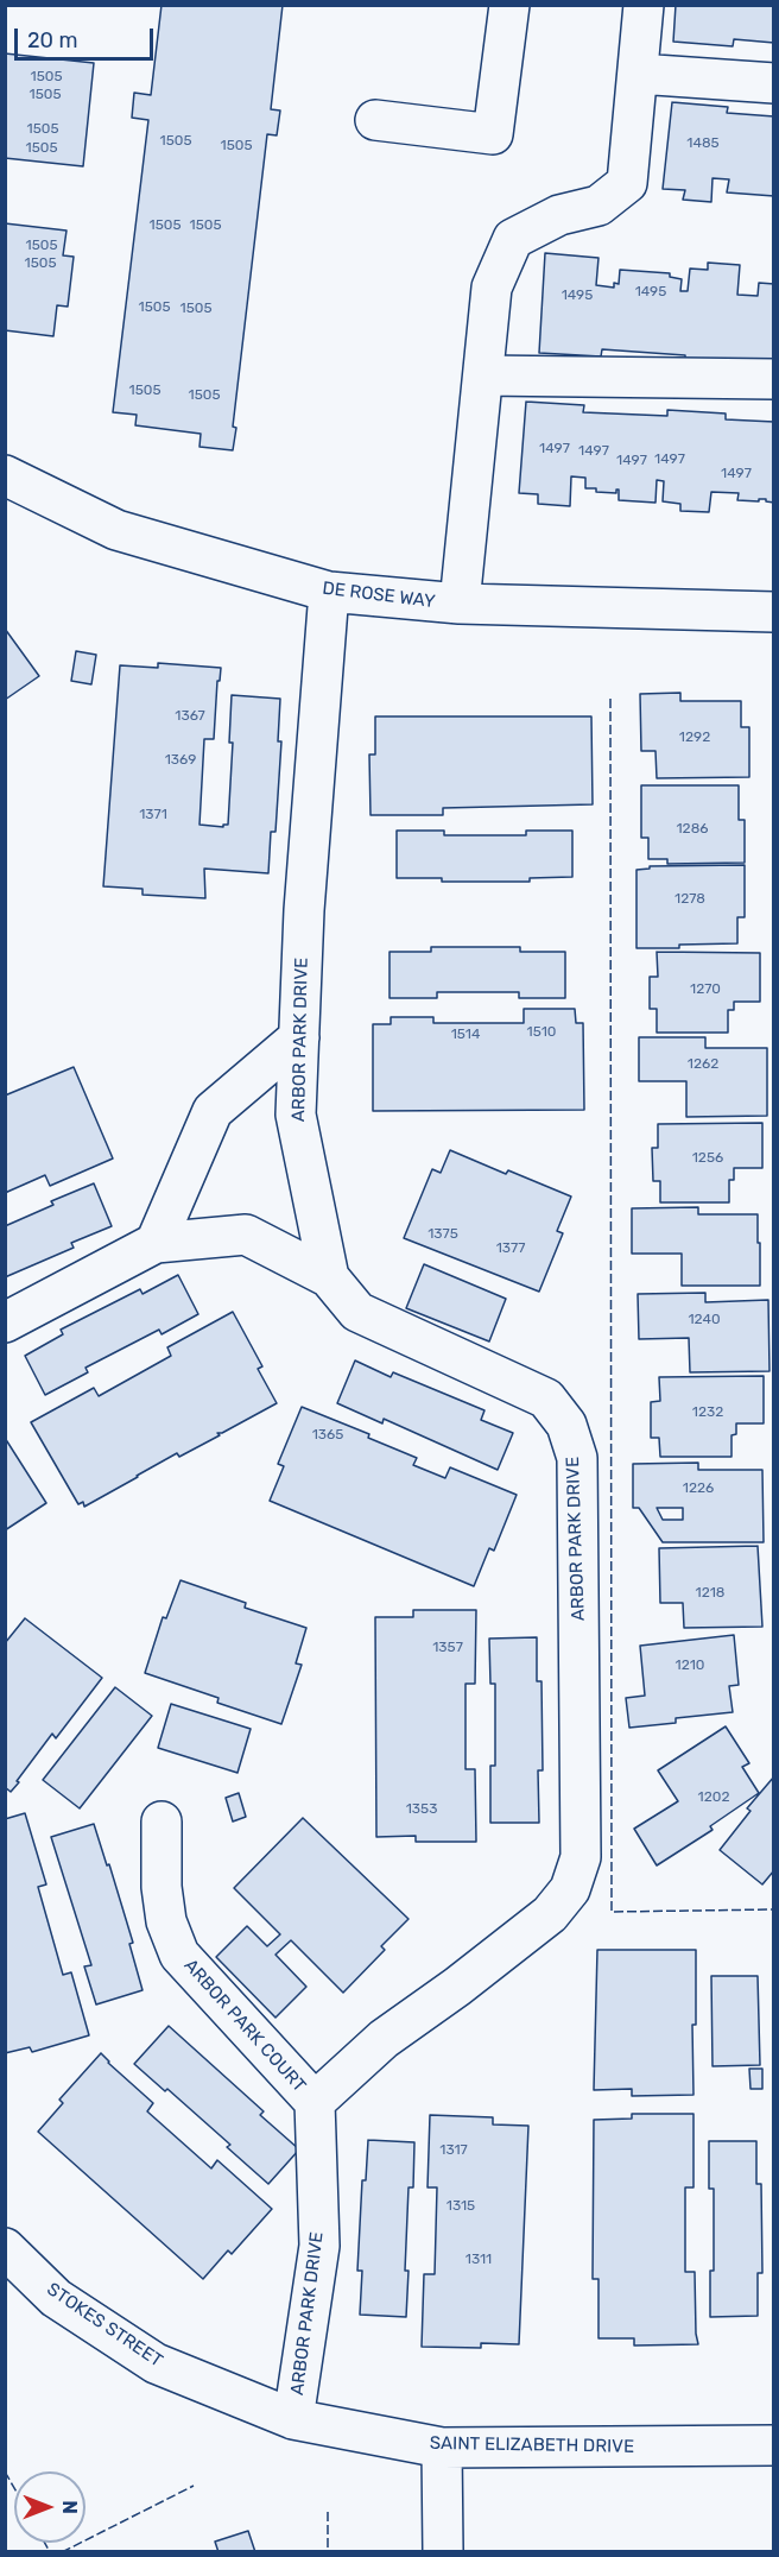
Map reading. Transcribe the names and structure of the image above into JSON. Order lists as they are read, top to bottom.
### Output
{
  "streets": {
    "street": [
      "DE ROSE WAY",
      "ARBOR PARK DRIVE",
      "ARBOR PARK COURT",
      "STOKES STREET",
      "SAINT ELIZABETH DRIVE"
    ]
  },
  "crossings": [
    ["DE ROSE WAY", "ARBOR PARK DRIVE"],
    ["ARBOR PARK DRIVE", "ARBOR PARK COURT"],
    ["ARBOR PARK DRIVE", "STOKES STREET"],
    ["ARBOR PARK DRIVE", "SAINT ELIZABETH DRIVE"],
    ["STOKES STREET", "SAINT ELIZABETH DRIVE"]
  ],
  "house_numbers": [
    "1505",
    "1505",
    "1505",
    "1505",
    "1485",
    "1505",
    "1505",
    "1505",
    "1505",
    "1505",
    "1505",
    "1495",
    "1495",
    "1505",
    "1505",
    "1505",
    "1505",
    "1497",
    "1497",
    "1497",
    "1497",
    "1497",
    "1367",
    "1292",
    "1369",
    "1371",
    "1286",
    "1278",
    "1270",
    "1510",
    "1514",
    "1262",
    "1256",
    "1375",
    "1377",
    "1240",
    "1232",
    "1365",
    "1226",
    "1218",
    "1357",
    "1210",
    "1202",
    "1353",
    "1317",
    "1315",
    "1311"
  ],
  "scale_bar": "20 m",
  "north": "right"
}
